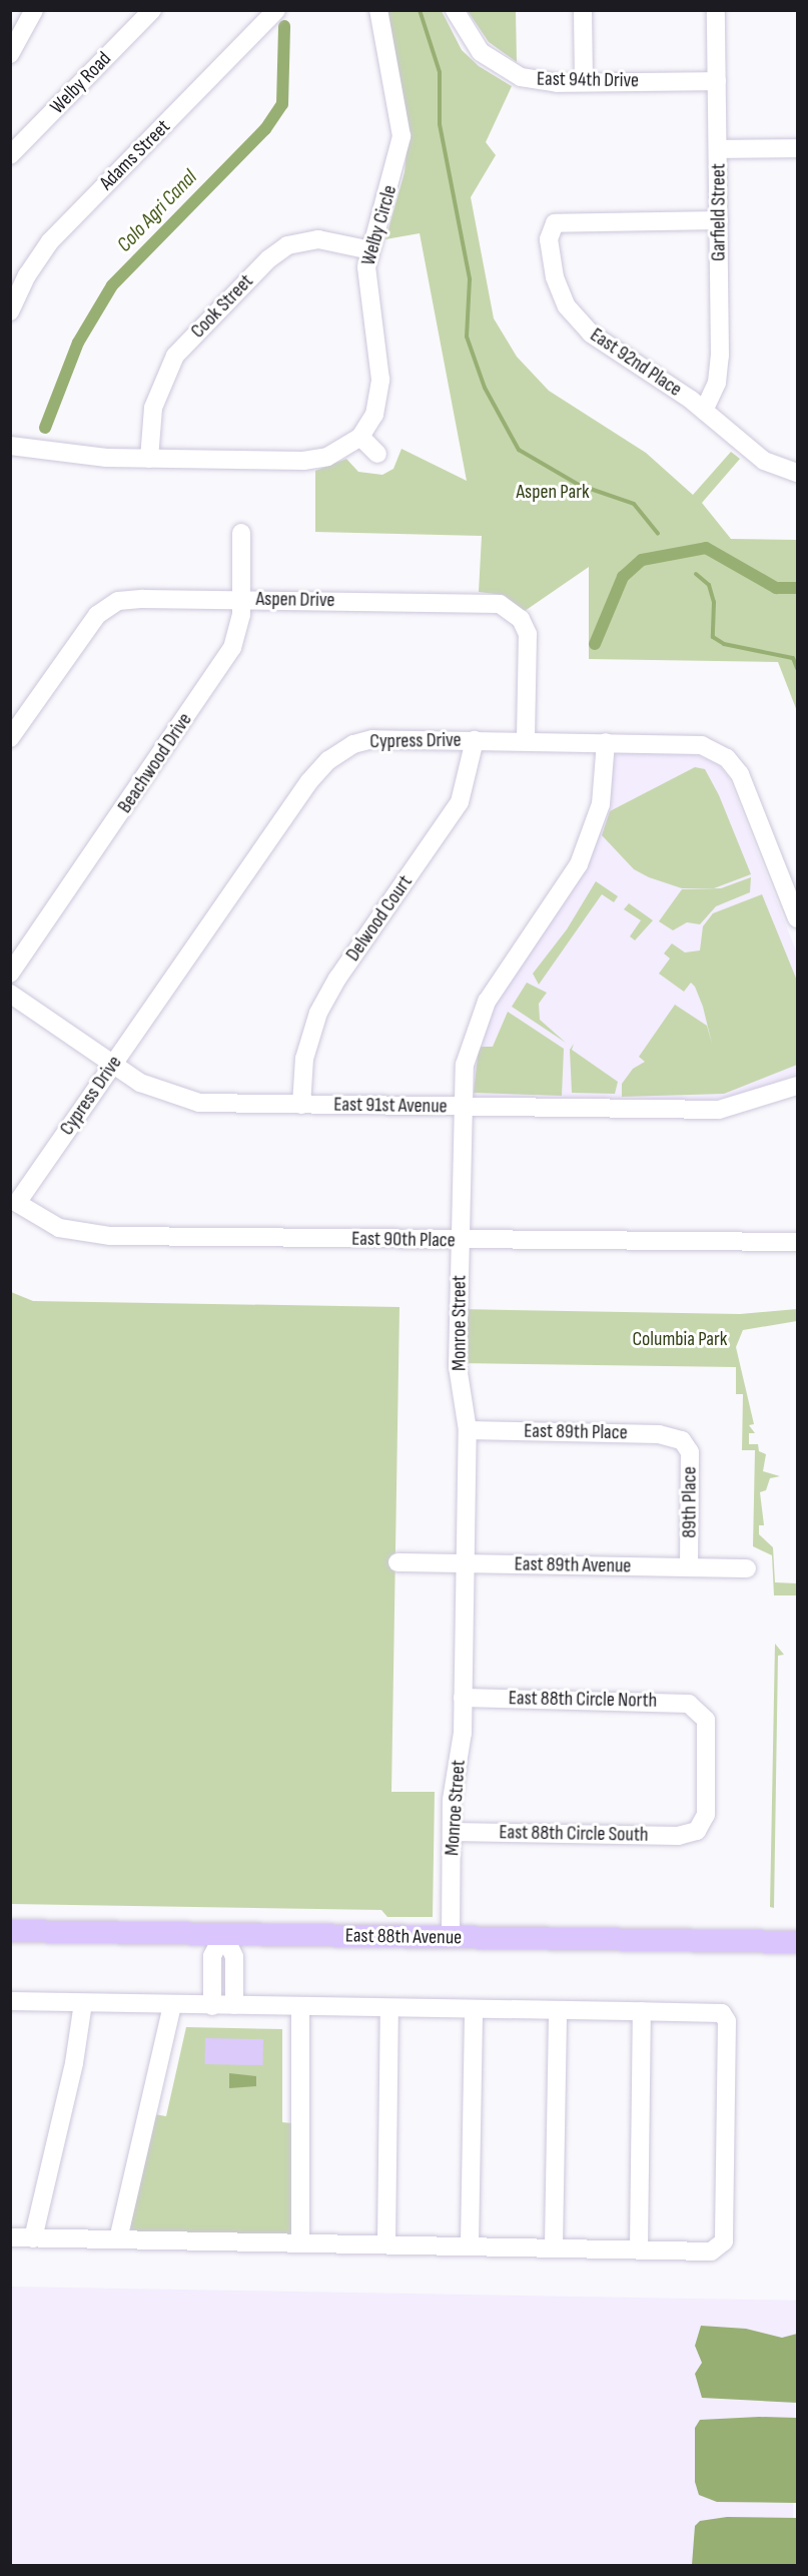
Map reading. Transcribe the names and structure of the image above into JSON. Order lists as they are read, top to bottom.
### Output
{
  "streets": {
    "main road": ["East 88th Avenue"],
    "street": [
      "East 94th Drive",
      "Welby Road",
      "Adams Street",
      "Garfield Street",
      "Welby Circle",
      "Cook Street",
      "East 92nd Place",
      "Aspen Drive",
      "Cypress Drive",
      "Beachwood Drive",
      "Delwood Court",
      "East 91st Avenue",
      "East 90th Place",
      "Monroe Street",
      "East 89th Place",
      "89th Place",
      "East 89th Avenue",
      "East 88th Circle North",
      "East 88th Circle South"
    ]
  },
  "crossings": [
    ["East 94th Drive", "Garfield Street"],
    ["Garfield Street", "East 92nd Place"],
    ["Welby Circle", "Cook Street"],
    ["Aspen Drive", "Cypress Drive"],
    ["Aspen Drive", "Beachwood Drive"],
    ["Cypress Drive", "Delwood Court"],
    ["Cypress Drive", "East 91st Avenue"],
    ["Cypress Drive", "East 90th Place"],
    ["Cypress Drive", "Monroe Street"],
    ["Delwood Court", "East 91st Avenue"],
    ["East 91st Avenue", "Monroe Street"],
    ["East 90th Place", "Monroe Street"],
    ["Monroe Street", "East 89th Place"],
    ["Monroe Street", "East 89th Avenue"],
    ["Monroe Street", "East 88th Circle North"],
    ["Monroe Street", "East 88th Circle South"],
    ["Monroe Street", "East 88th Avenue"],
    ["East 89th Place", "89th Place"],
    ["89th Place", "East 89th Avenue"],
    ["East 88th Circle North", "East 88th Circle South"]
  ],
  "water": ["Colo Agri Canal"],
  "parks": ["Aspen Park", "Columbia Park"]
}
